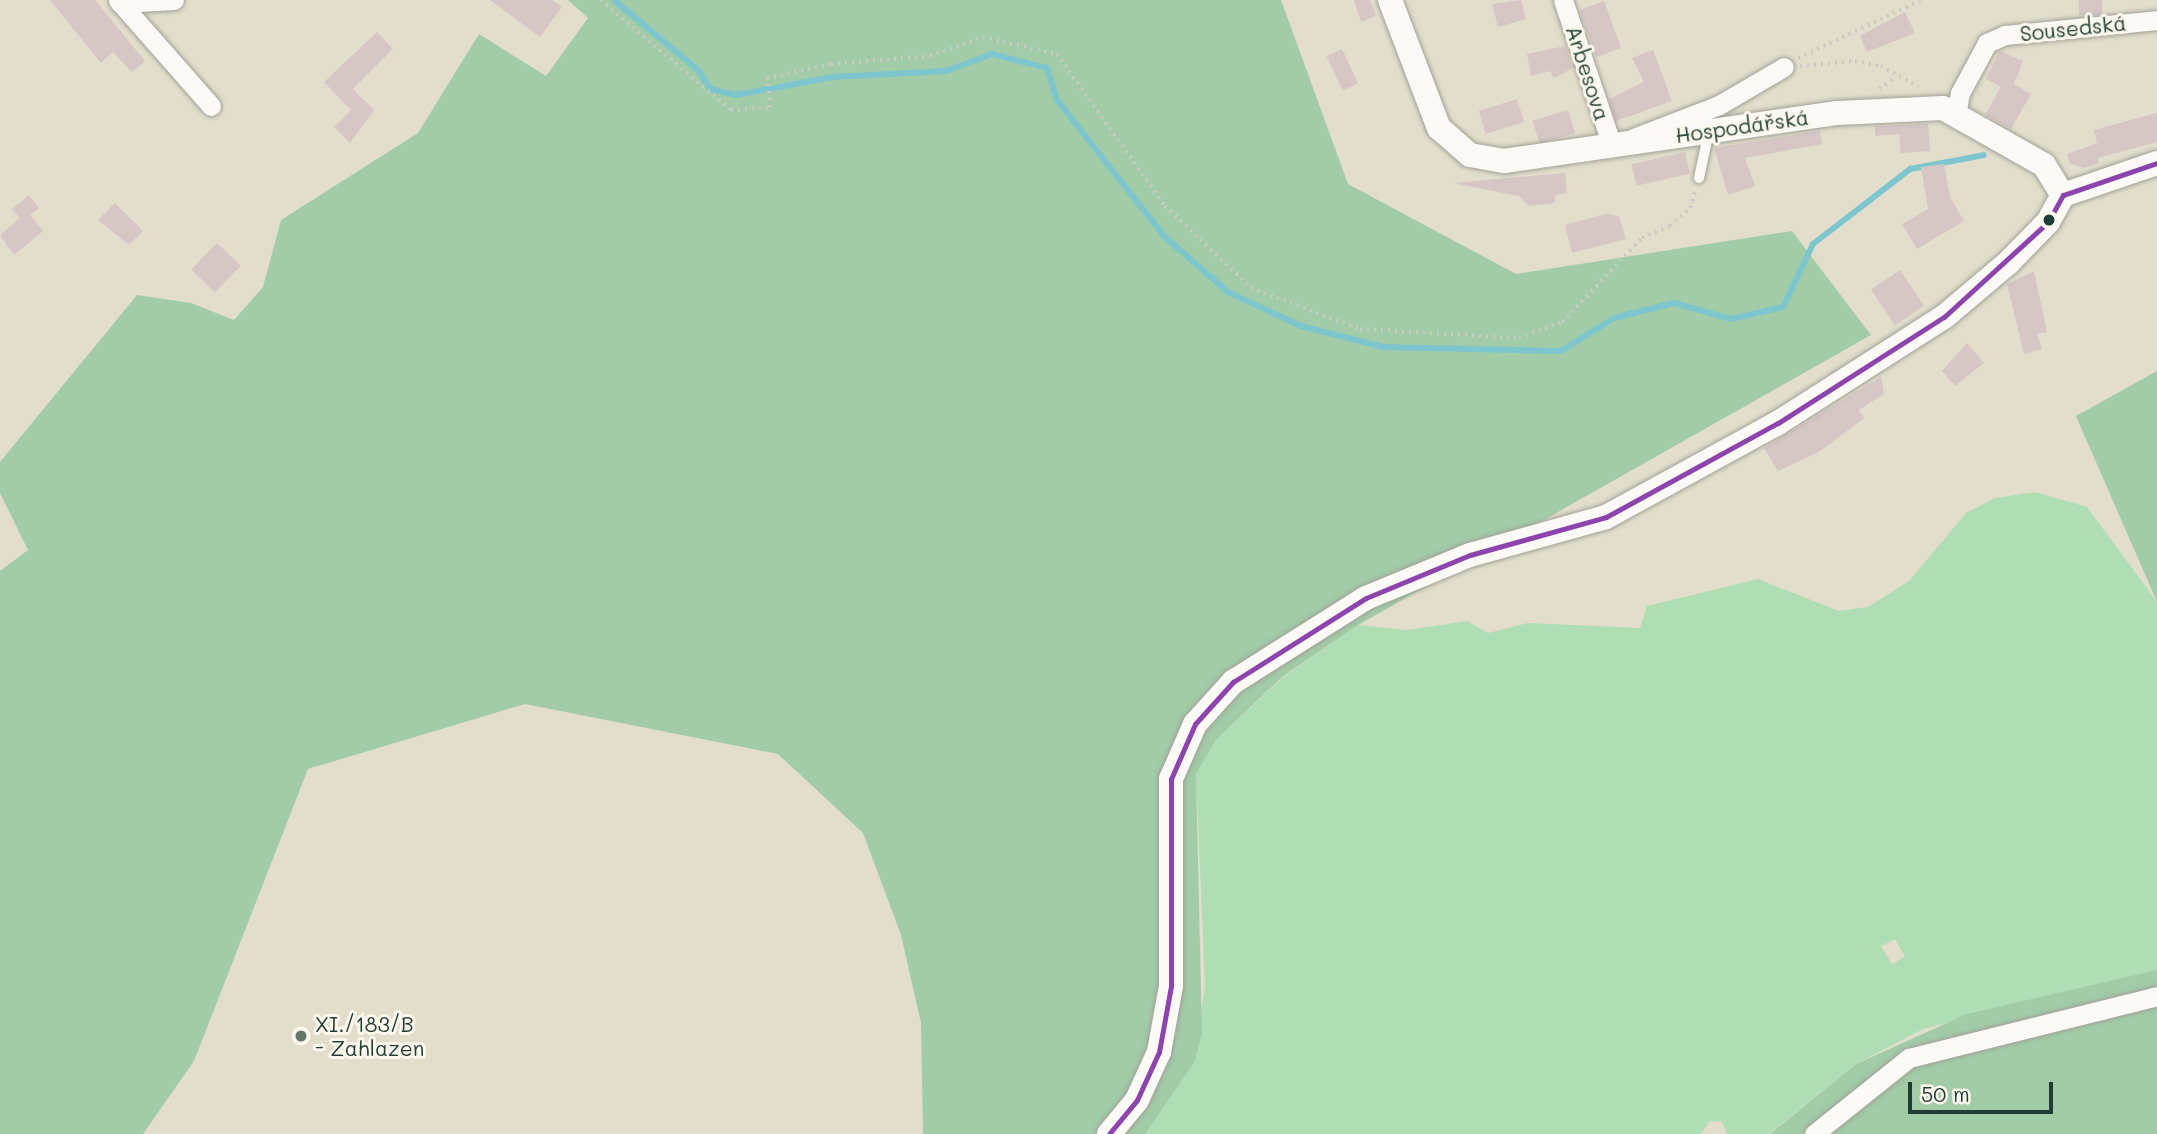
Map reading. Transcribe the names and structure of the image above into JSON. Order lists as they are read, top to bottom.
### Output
{
  "streets": {
    "street": ["Sousedská", "Arbesova", "Hospodářská"]
  },
  "crossings": [
    ["Sousedská", "Hospodářská"],
    ["Arbesova", "Hospodářská"]
  ],
  "places": ["XI./183/B - Zahlazen"],
  "scale_bar": "50 m"
}
